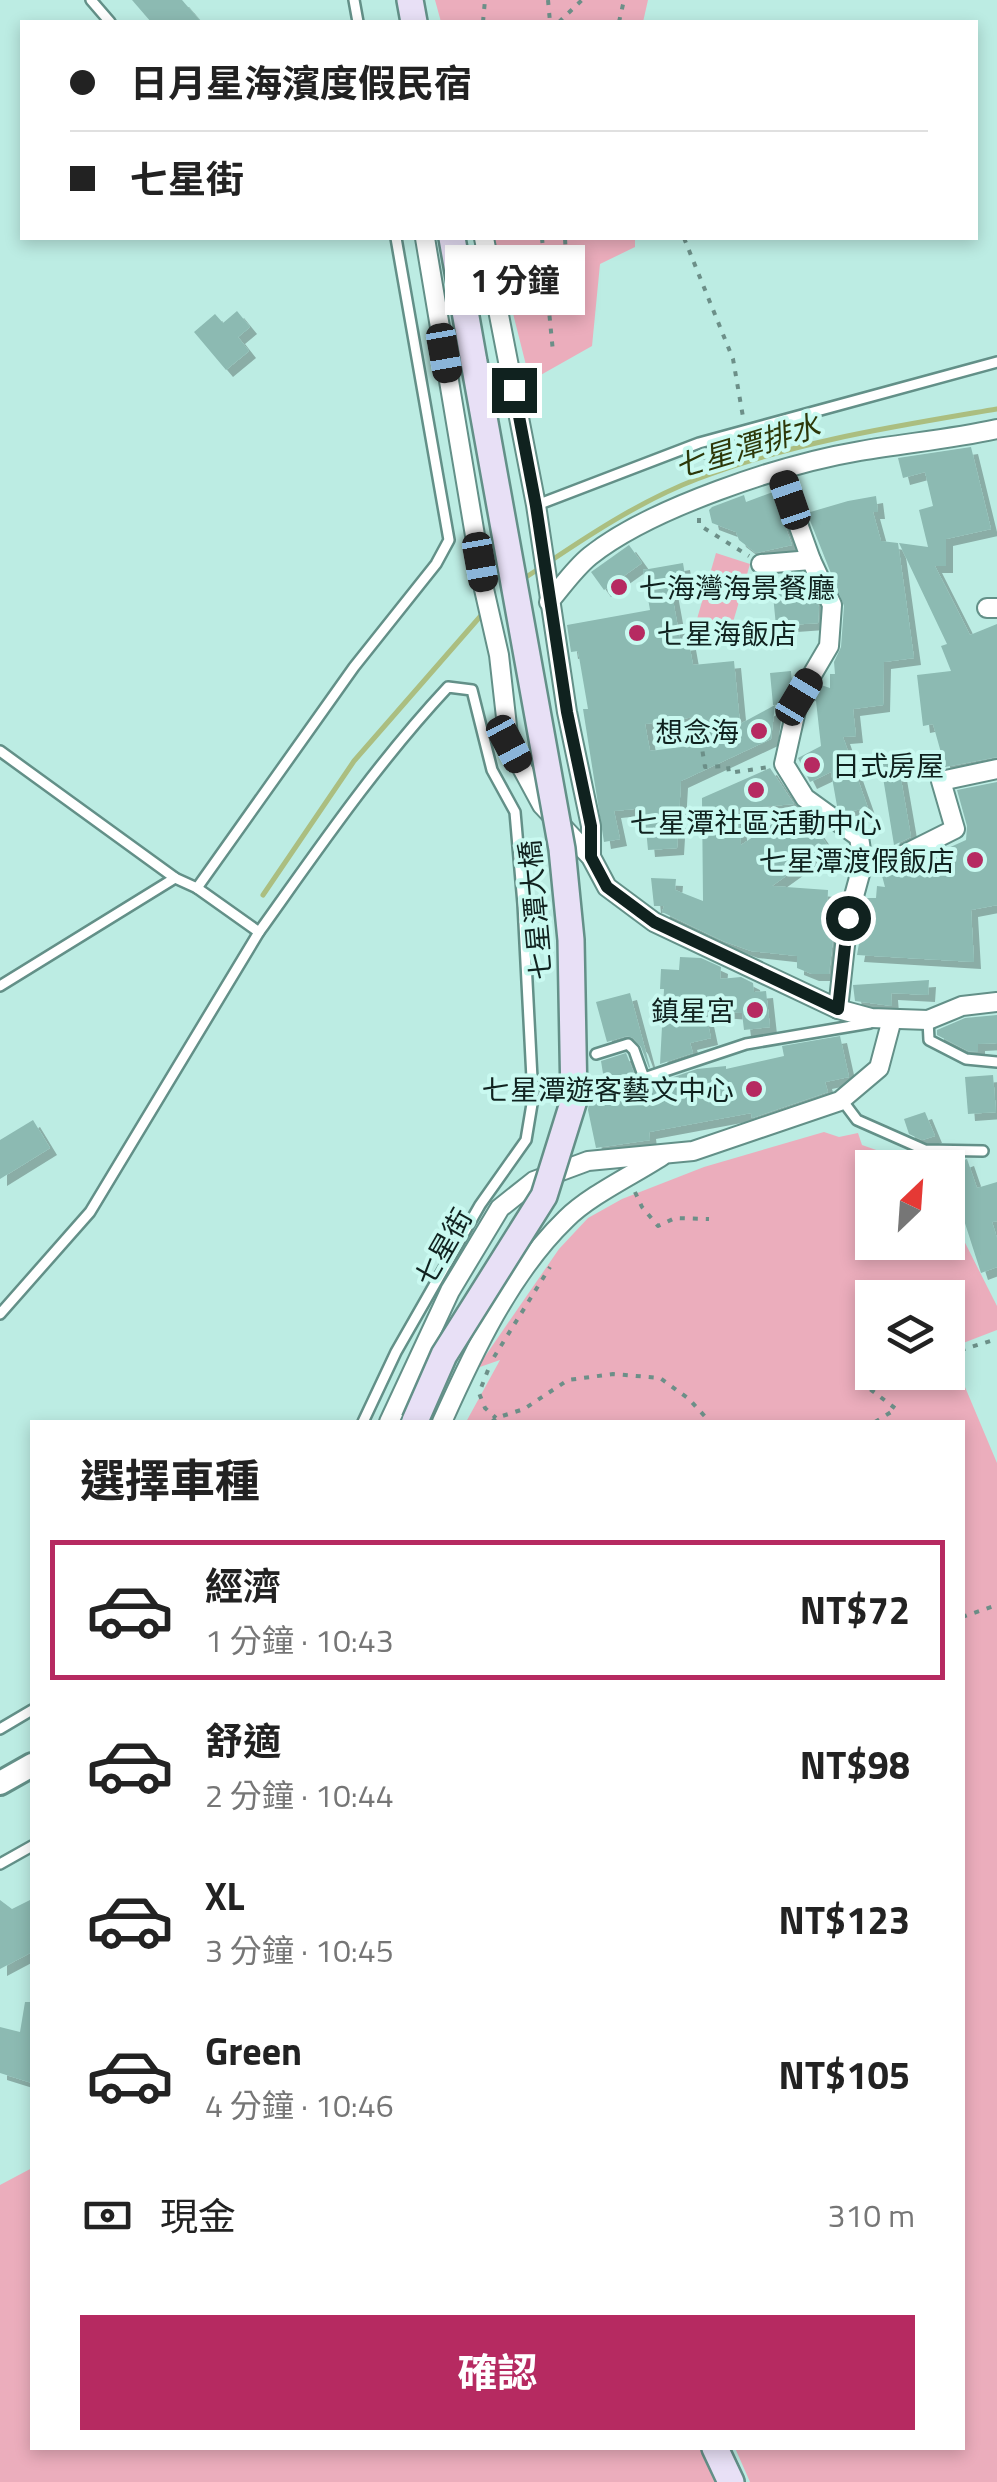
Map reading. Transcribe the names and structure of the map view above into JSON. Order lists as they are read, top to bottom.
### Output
{
  "streets": {
    "main road": ["七星潭大橋"],
    "street": ["七星街"]
  },
  "water": ["七星潭排水"],
  "places": [
    "七海灣海景餐廳",
    "七星海飯店",
    "想念海",
    "日式房屋",
    "七星潭社區活動中心",
    "七星潭渡假飯店",
    "鎮星宮",
    "七星潭遊客藝文中心"
  ],
  "north": "top right",
  "page": {
    "banner": ["日月星海濱度假民宿", "七星街"],
    "bubble": "1 分鐘",
    "heading": "選擇車種",
    "list": [
      {
        "name": "經濟",
        "note": "1 分鐘 · 10:43",
        "value": "NT$72"
      },
      {
        "name": "舒適",
        "note": "2 分鐘 · 10:44",
        "value": "NT$98"
      },
      {
        "name": "XL",
        "note": "3 分鐘 · 10:45",
        "value": "NT$123"
      },
      {
        "name": "Green",
        "note": "4 分鐘 · 10:46",
        "value": "NT$105"
      }
    ],
    "pay": ["現金", "310 m"],
    "buttons": "確認"
  }
}
